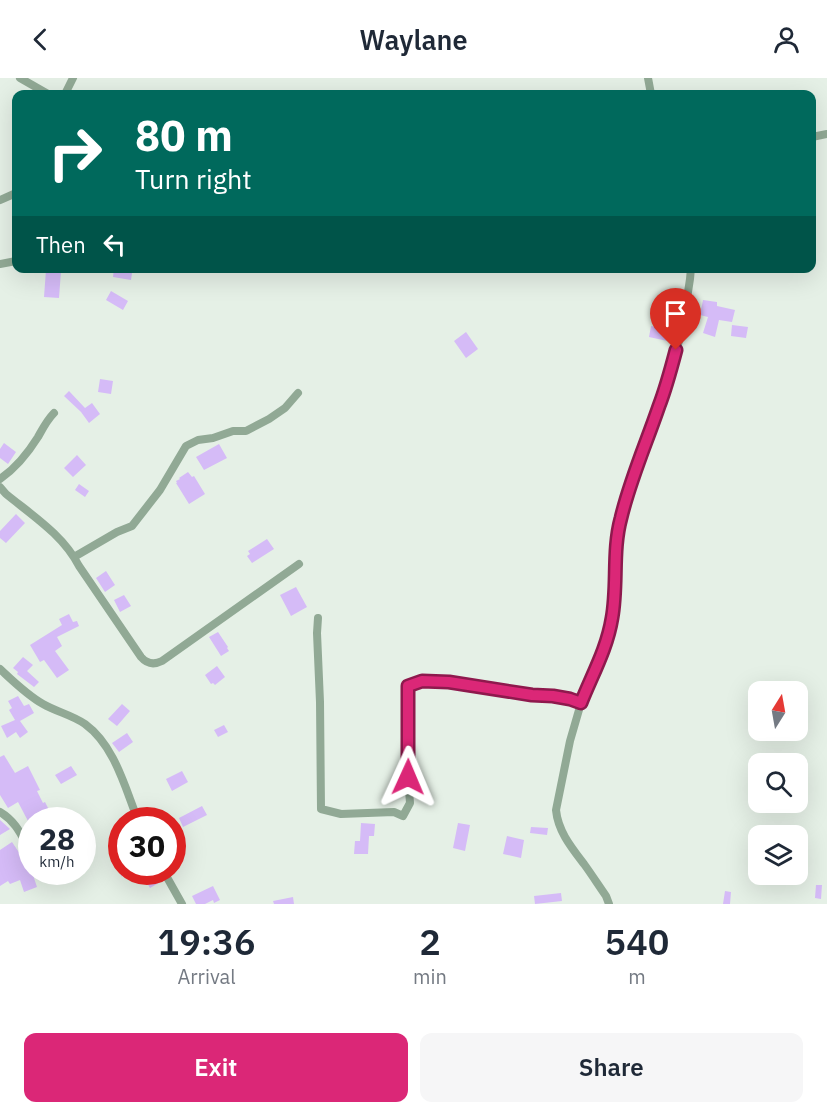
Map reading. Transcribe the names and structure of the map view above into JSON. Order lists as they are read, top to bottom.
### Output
{
  "north": "top",
  "page": {
    "header": "Waylane",
    "turn": ["80 m", "Turn right"],
    "then": "Then",
    "speed": "28 km/h",
    "limit": "30",
    "eta": [
      "19:36",
      "Arrival",
      "2",
      "min",
      "540",
      "m"
    ],
    "buttons": ["Exit", "Share"]
  }
}
